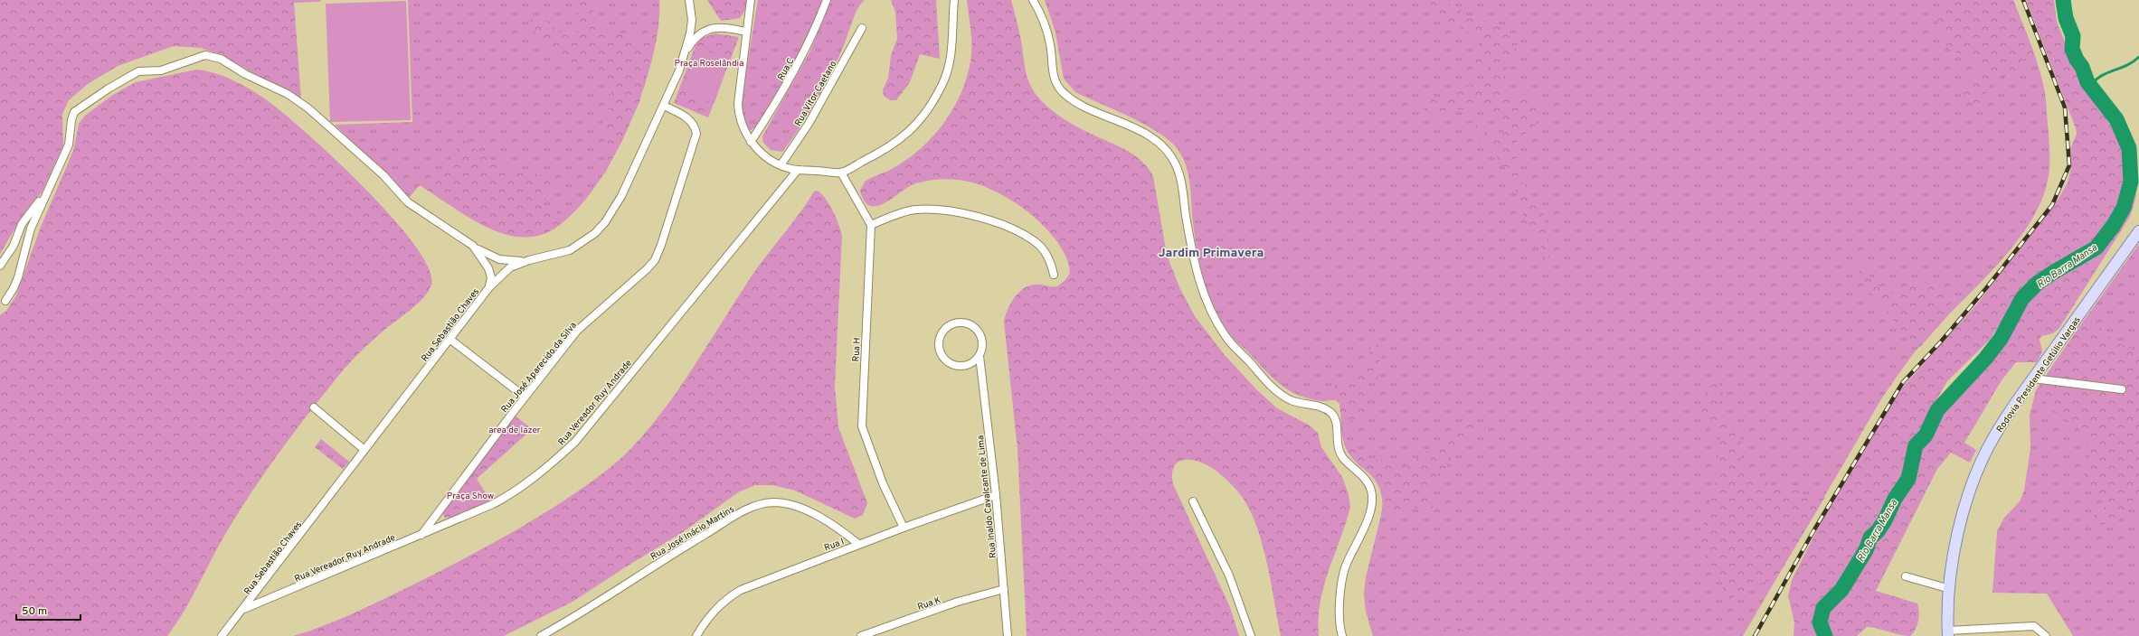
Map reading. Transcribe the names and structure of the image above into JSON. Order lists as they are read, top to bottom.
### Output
{
  "streets": {
    "main road": ["Rodovia Presidente Getúlio Vargas"],
    "street": [
      "Rua C",
      "Rua Vitor Caetano",
      "Rua Sebastião Chaves",
      "Rua H",
      "Rua José Aparecido da Silva",
      "Rua Vereador Ruy Andrade",
      "Rua Inaldo Cavalcante de Lima",
      "Rua José Inácio Martins",
      "Rua I",
      "Rua K"
    ]
  },
  "crossings": [
    ["Rua Sebastião Chaves", "Rua José Aparecido da Silva"],
    ["Rua Sebastião Chaves", "Rua Vereador Ruy Andrade"],
    ["Rua H", "Rua I"],
    ["Rua José Aparecido da Silva", "Rua Vereador Ruy Andrade"],
    ["Rua Inaldo Cavalcante de Lima", "Rua I"],
    ["Rua Inaldo Cavalcante de Lima", "Rua K"],
    ["Rua José Inácio Martins", "Rua I"]
  ],
  "districts": ["Jardim Primavera"],
  "water": ["Rio Barra Mansa"],
  "parks": ["Praça Roselândia", "area de lazer", "Praça Show"],
  "scale_bar": "50 m"
}
